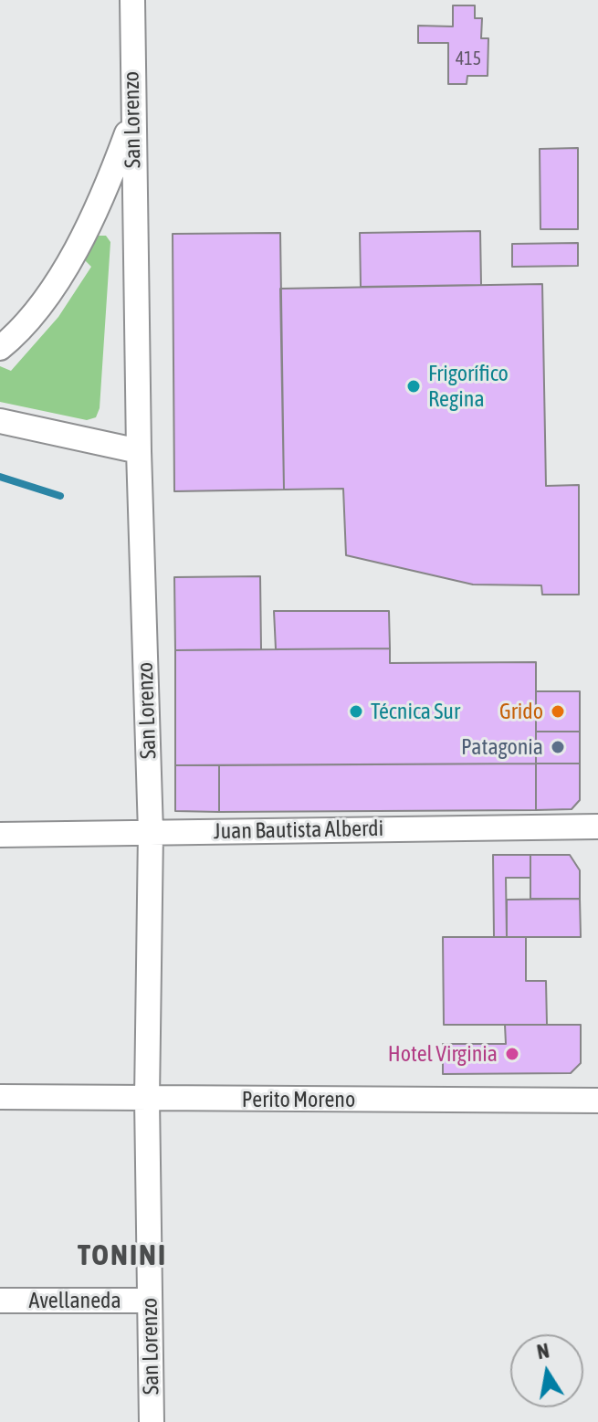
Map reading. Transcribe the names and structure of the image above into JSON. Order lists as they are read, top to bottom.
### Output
{
  "streets": {
    "street": [
      "San Lorenzo",
      "Juan Bautista Alberdi",
      "Perito Moreno",
      "Avellaneda"
    ]
  },
  "crossings": [
    ["San Lorenzo", "Juan Bautista Alberdi"],
    ["San Lorenzo", "Perito Moreno"],
    ["San Lorenzo", "Avellaneda"]
  ],
  "districts": ["TONINI"],
  "places": [
    "Frigorífico Regina",
    "Técnica Sur",
    "Grido",
    "Patagonia",
    "Hotel Virginia"
  ],
  "house_numbers": ["415"],
  "north": "top"
}
